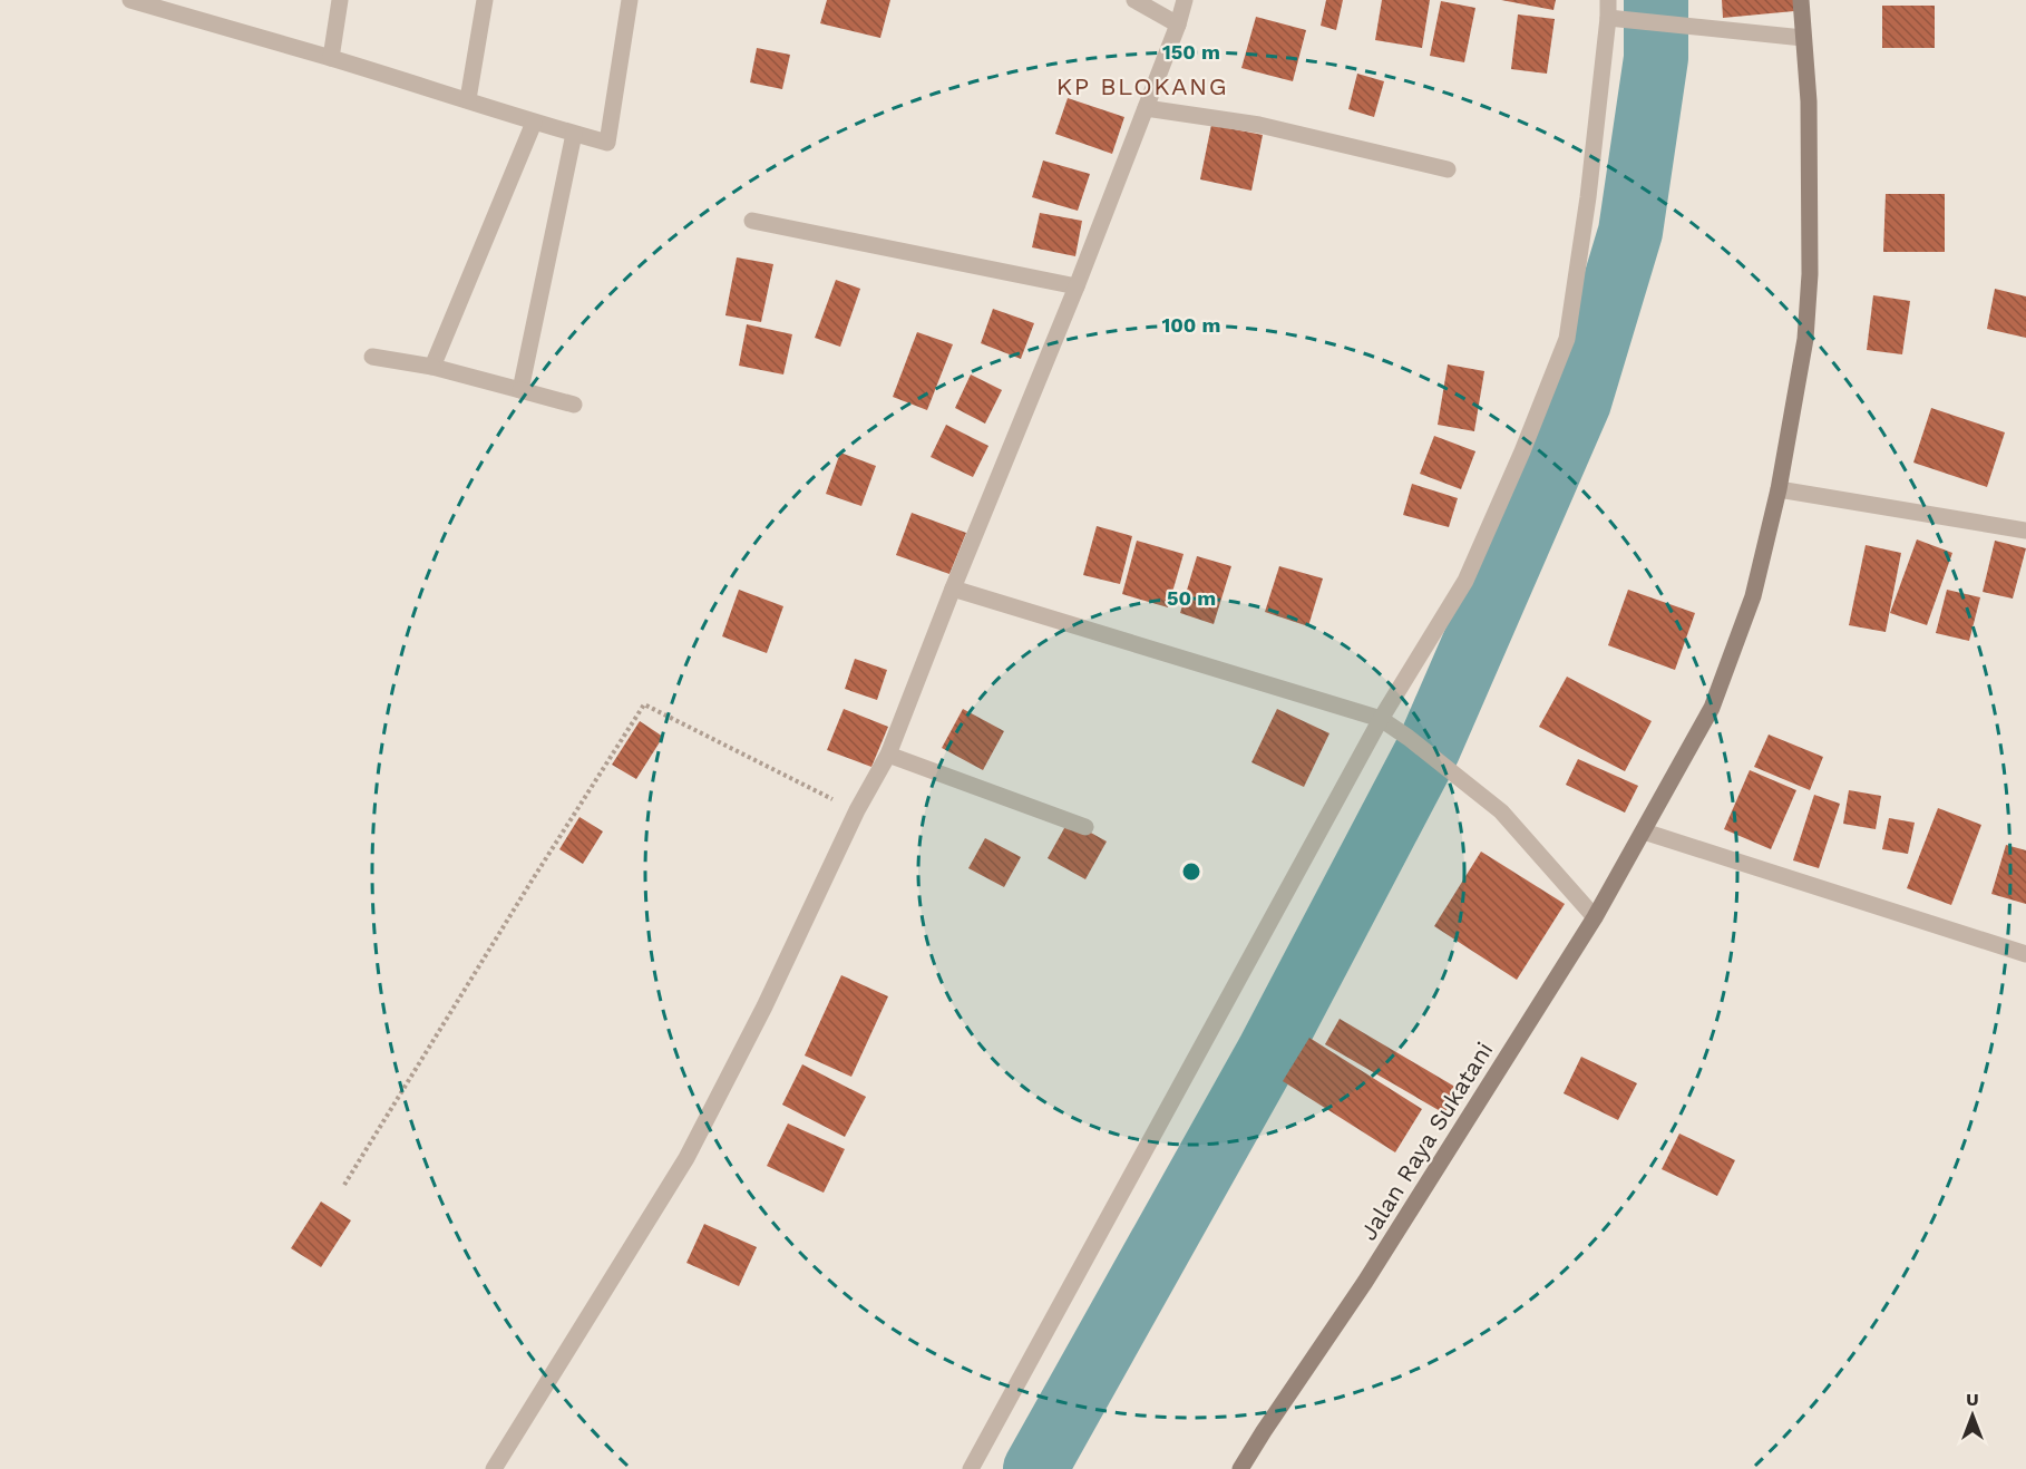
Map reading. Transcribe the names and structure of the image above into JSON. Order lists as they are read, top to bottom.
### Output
{
  "streets": {
    "main road": ["Jalan Raya Sukatani"]
  },
  "districts": ["KP BLOKANG"],
  "north": "top",
  "rings": ["150 m", "100 m", "50 m"]
}
